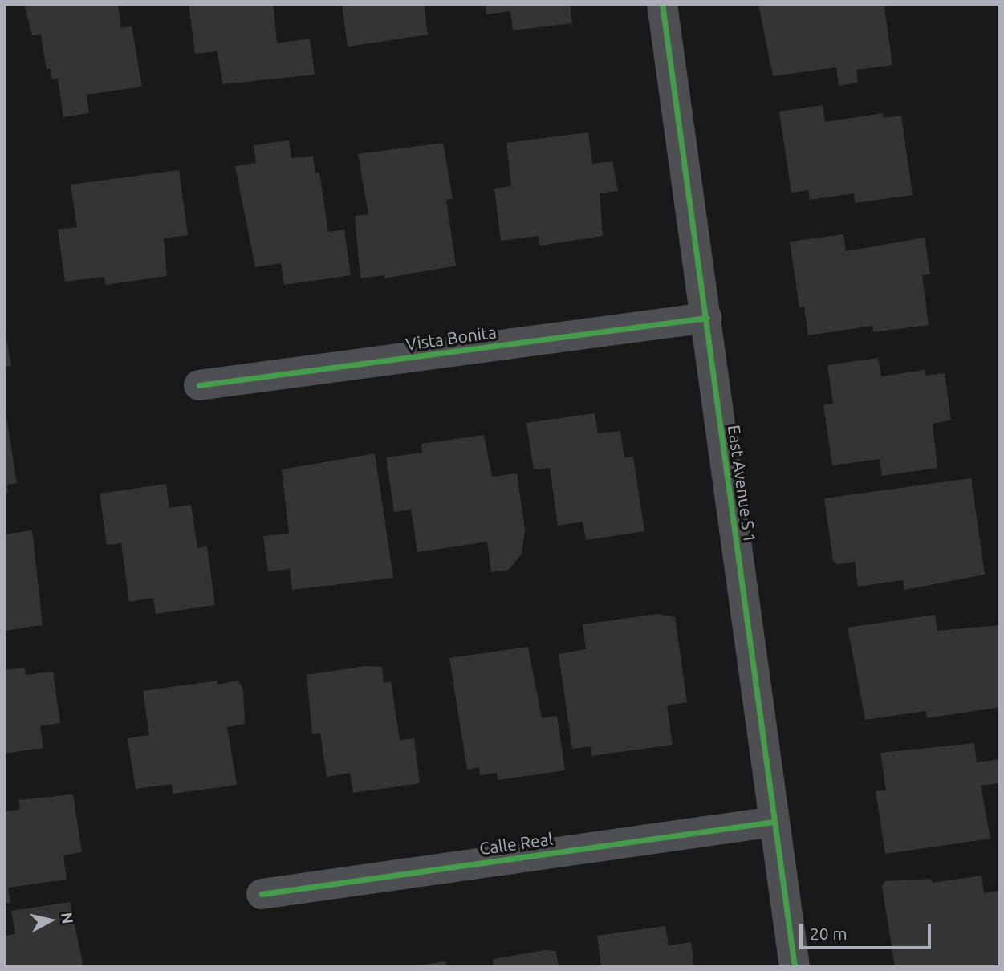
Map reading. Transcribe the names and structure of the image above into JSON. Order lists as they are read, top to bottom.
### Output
{
  "streets": {
    "street": ["Vista Bonita", "East Avenue S 1", "Calle Real"]
  },
  "crossings": [
    ["Vista Bonita", "East Avenue S 1"],
    ["East Avenue S 1", "Calle Real"]
  ],
  "scale_bar": "20 m",
  "north": "right"
}
